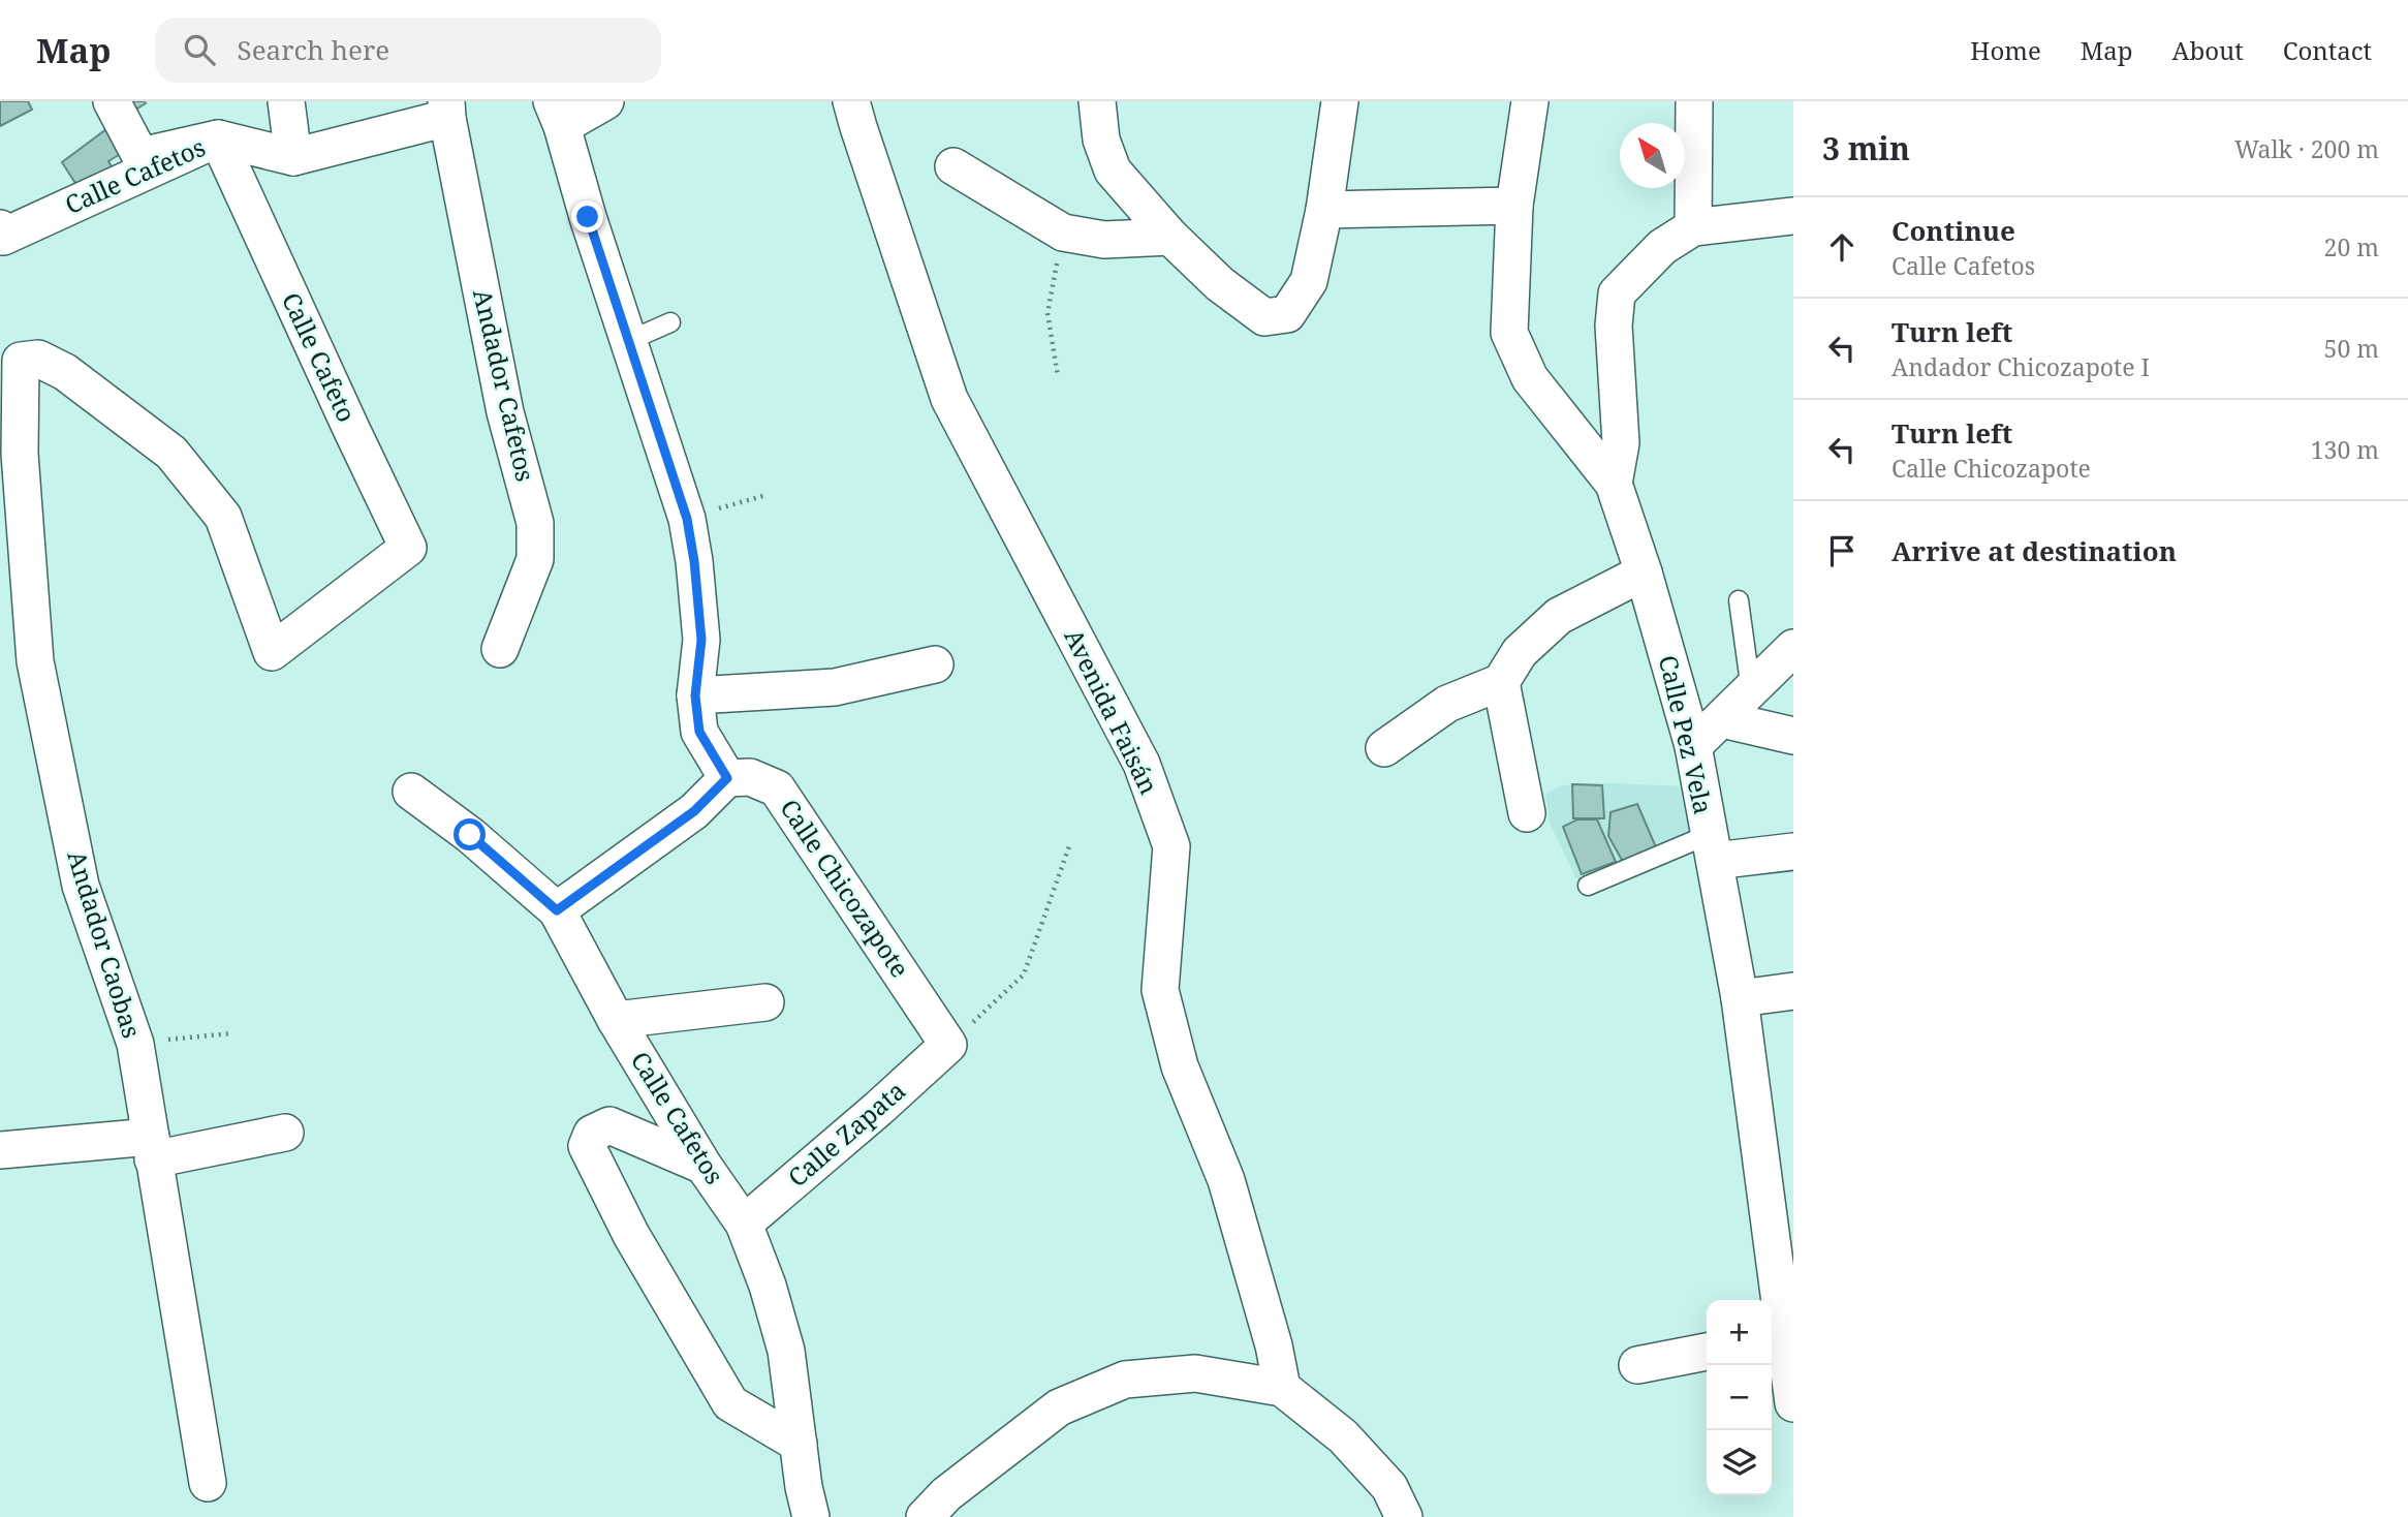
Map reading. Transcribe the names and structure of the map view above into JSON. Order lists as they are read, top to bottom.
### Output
{
  "streets": {
    "street": [
      "Calle Cafetos",
      "Calle Cafeto",
      "Andador Cafetos",
      "Avenida Faisán",
      "Calle Pez Vela",
      "Calle Chicozapote",
      "Andador Caobas",
      "Calle Zapata"
    ]
  },
  "crossings": [
    ["Calle Cafetos", "Calle Cafeto"],
    ["Calle Cafetos", "Andador Cafetos"],
    ["Calle Cafetos", "Calle Zapata"],
    ["Calle Cafeto", "Andador Caobas"],
    ["Calle Chicozapote", "Calle Zapata"]
  ],
  "north": "top left",
  "page": {
    "header": "Map",
    "search": "Search here",
    "nav": [
      "Home",
      "Map",
      "About",
      "Contact"
    ],
    "heading": ["3 min", "Walk · 200 m"],
    "list": [
      ["Continue", "Calle Cafetos", "20 m"],
      ["Turn left", "Andador Chicozapote I", "50 m"],
      ["Turn left", "Calle Chicozapote", "130 m"],
      "Arrive at destination"
    ],
    "map_buttons": ["+", "−"]
  }
}
